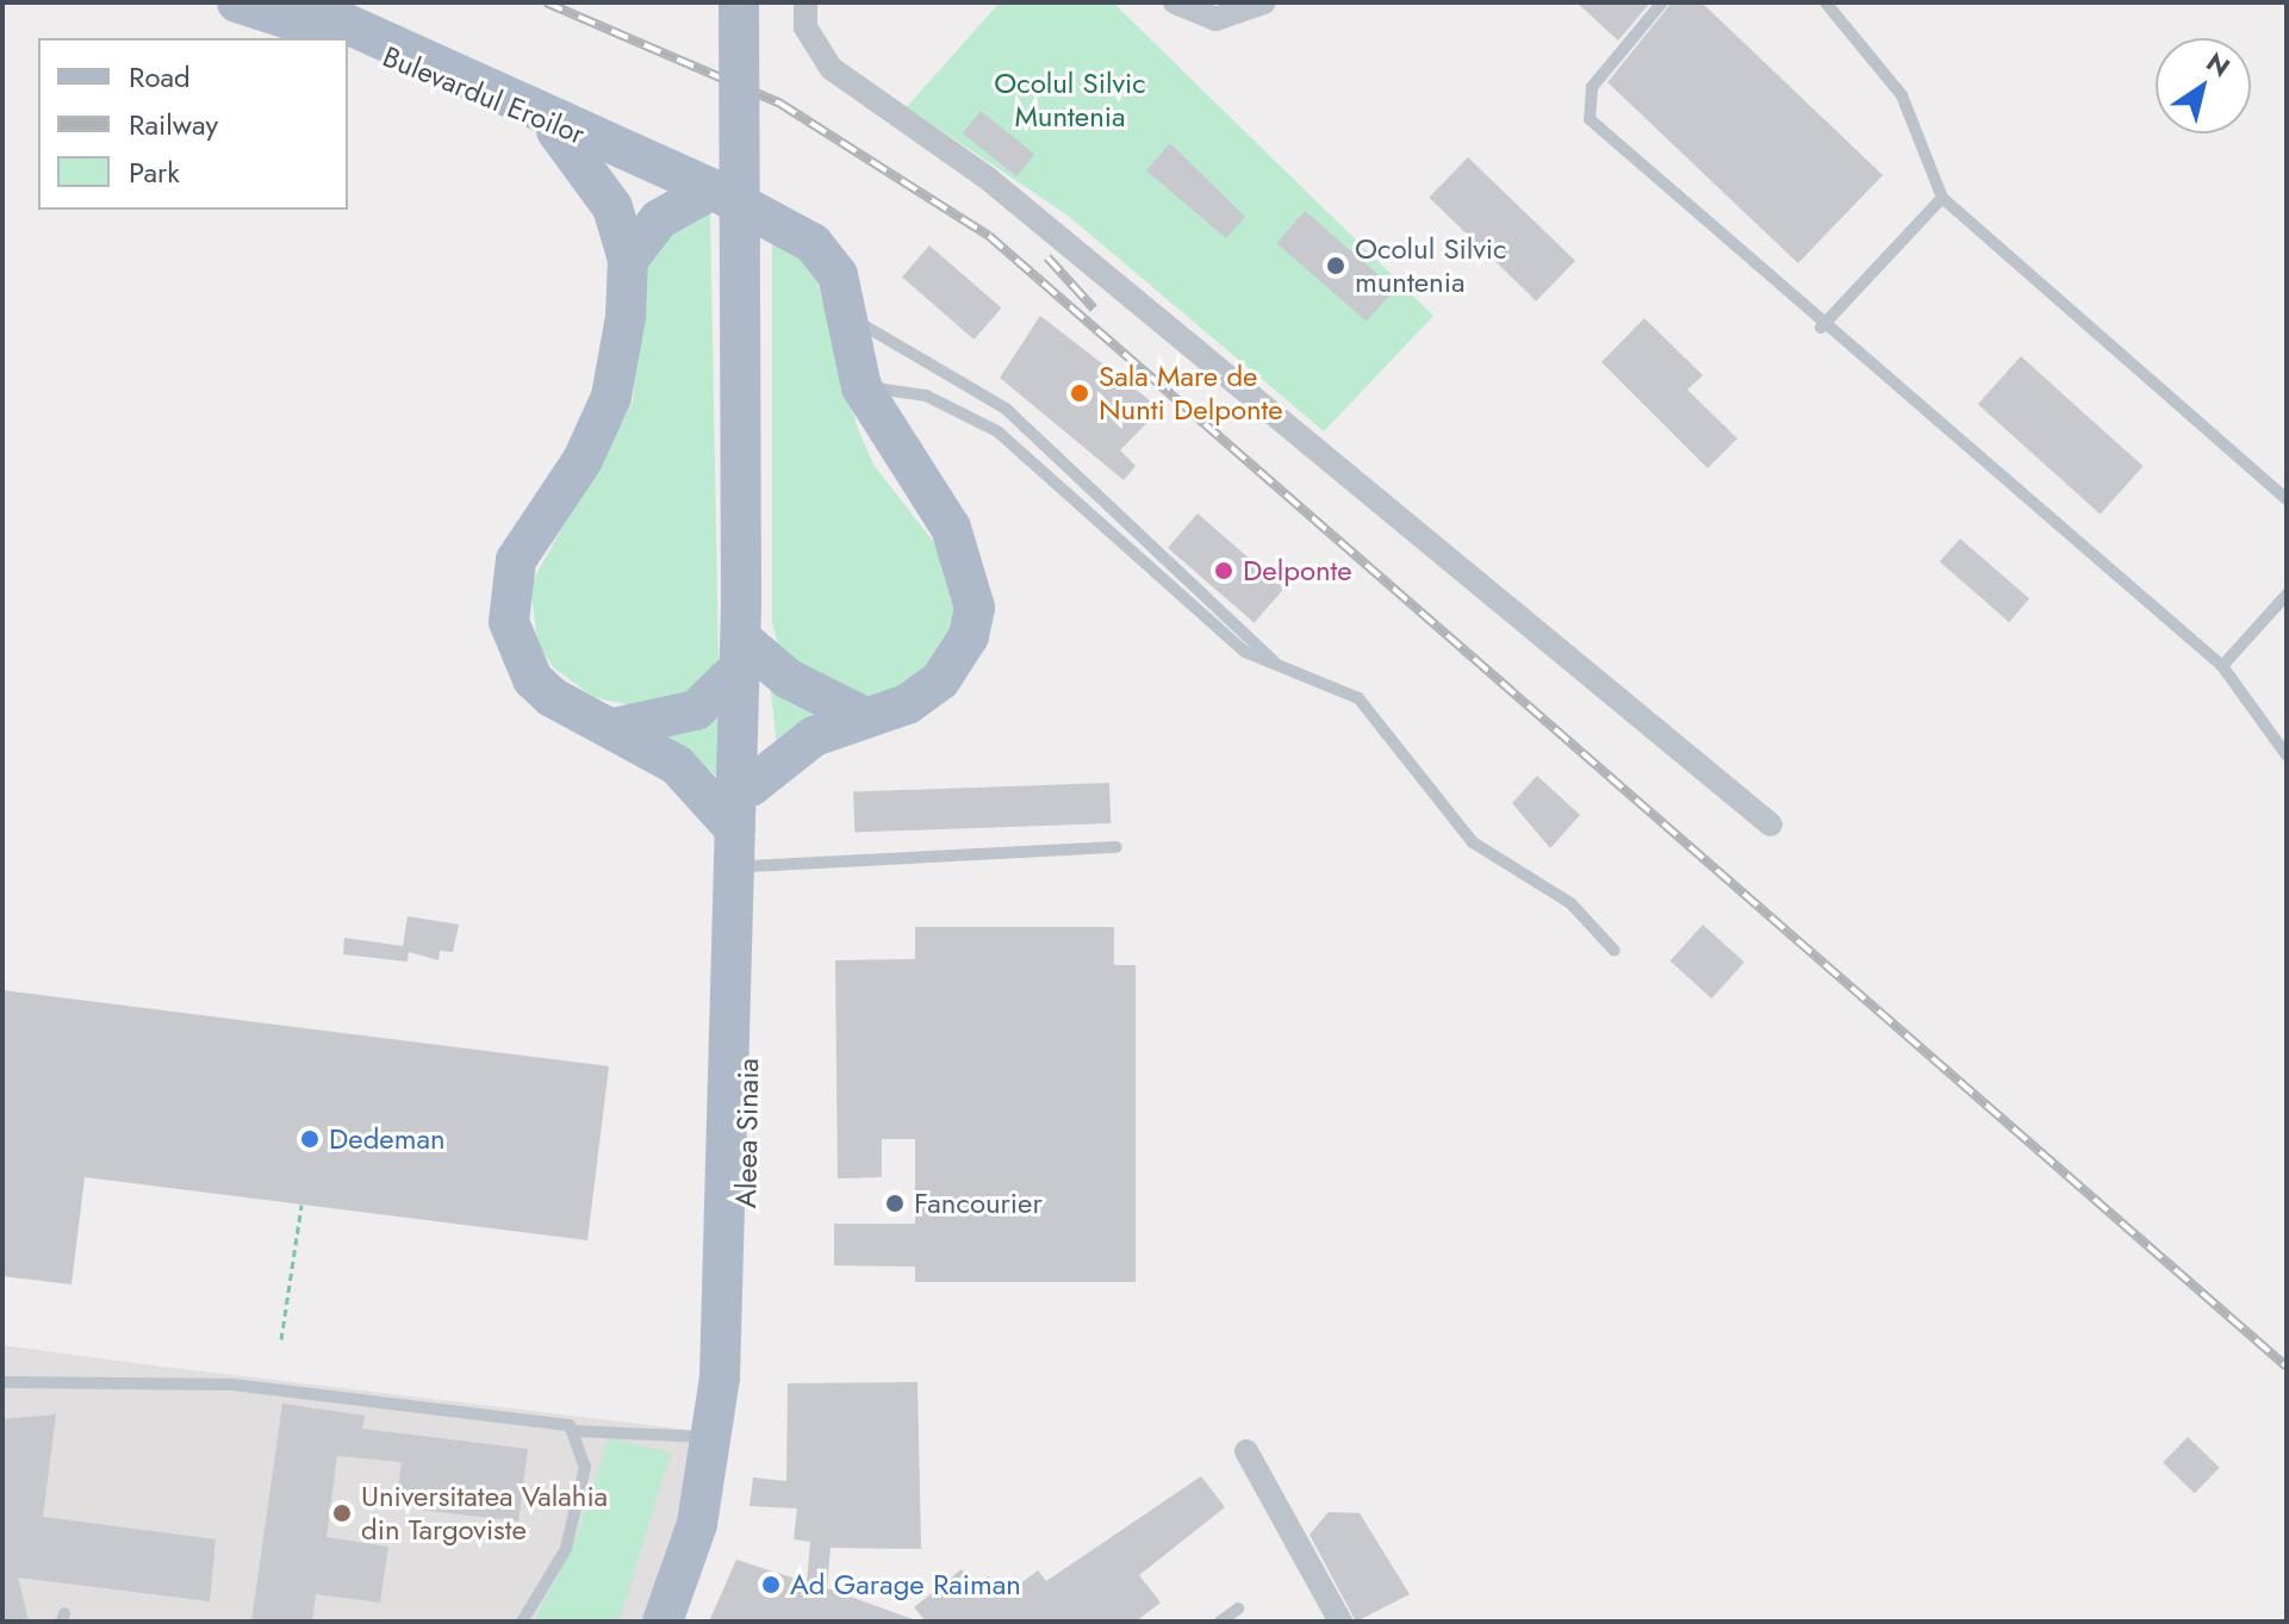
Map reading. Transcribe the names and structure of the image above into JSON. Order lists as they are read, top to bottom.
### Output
{
  "streets": {
    "main road": ["Bulevardul Eroilor", "Aleea Sinaia"]
  },
  "parks": ["Ocolul Silvic Muntenia"],
  "places": [
    "Ocolul Silvic muntenia",
    "Sala Mare de Nunti Delponte",
    "Delponte",
    "Dedeman",
    "Fancourier",
    "Universitatea Valahia din Targoviste",
    "Ad Garage Raiman"
  ],
  "legend": ["Road", "Railway", "Park"],
  "north": "top right"
}
